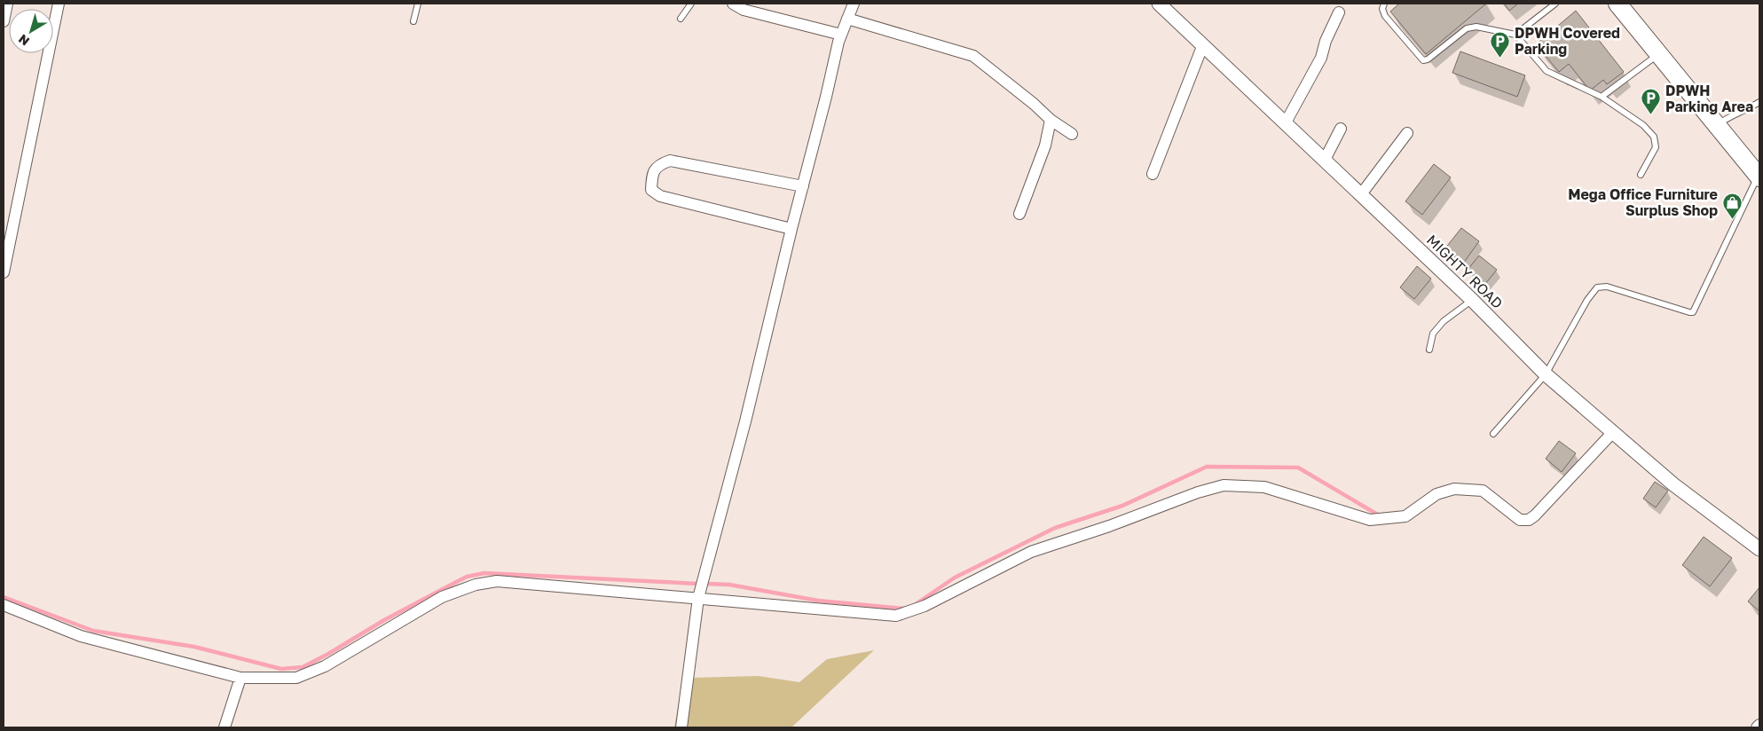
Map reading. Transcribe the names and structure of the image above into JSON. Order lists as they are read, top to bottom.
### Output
{
  "streets": {
    "street": ["MIGHTY ROAD"]
  },
  "places": {
    "parking": ["DPWH Covered Parking", "DPWH Parking Area"],
    "shop": ["Mega Office Furniture Surplus Shop"]
  },
  "north": "bottom left"
}
